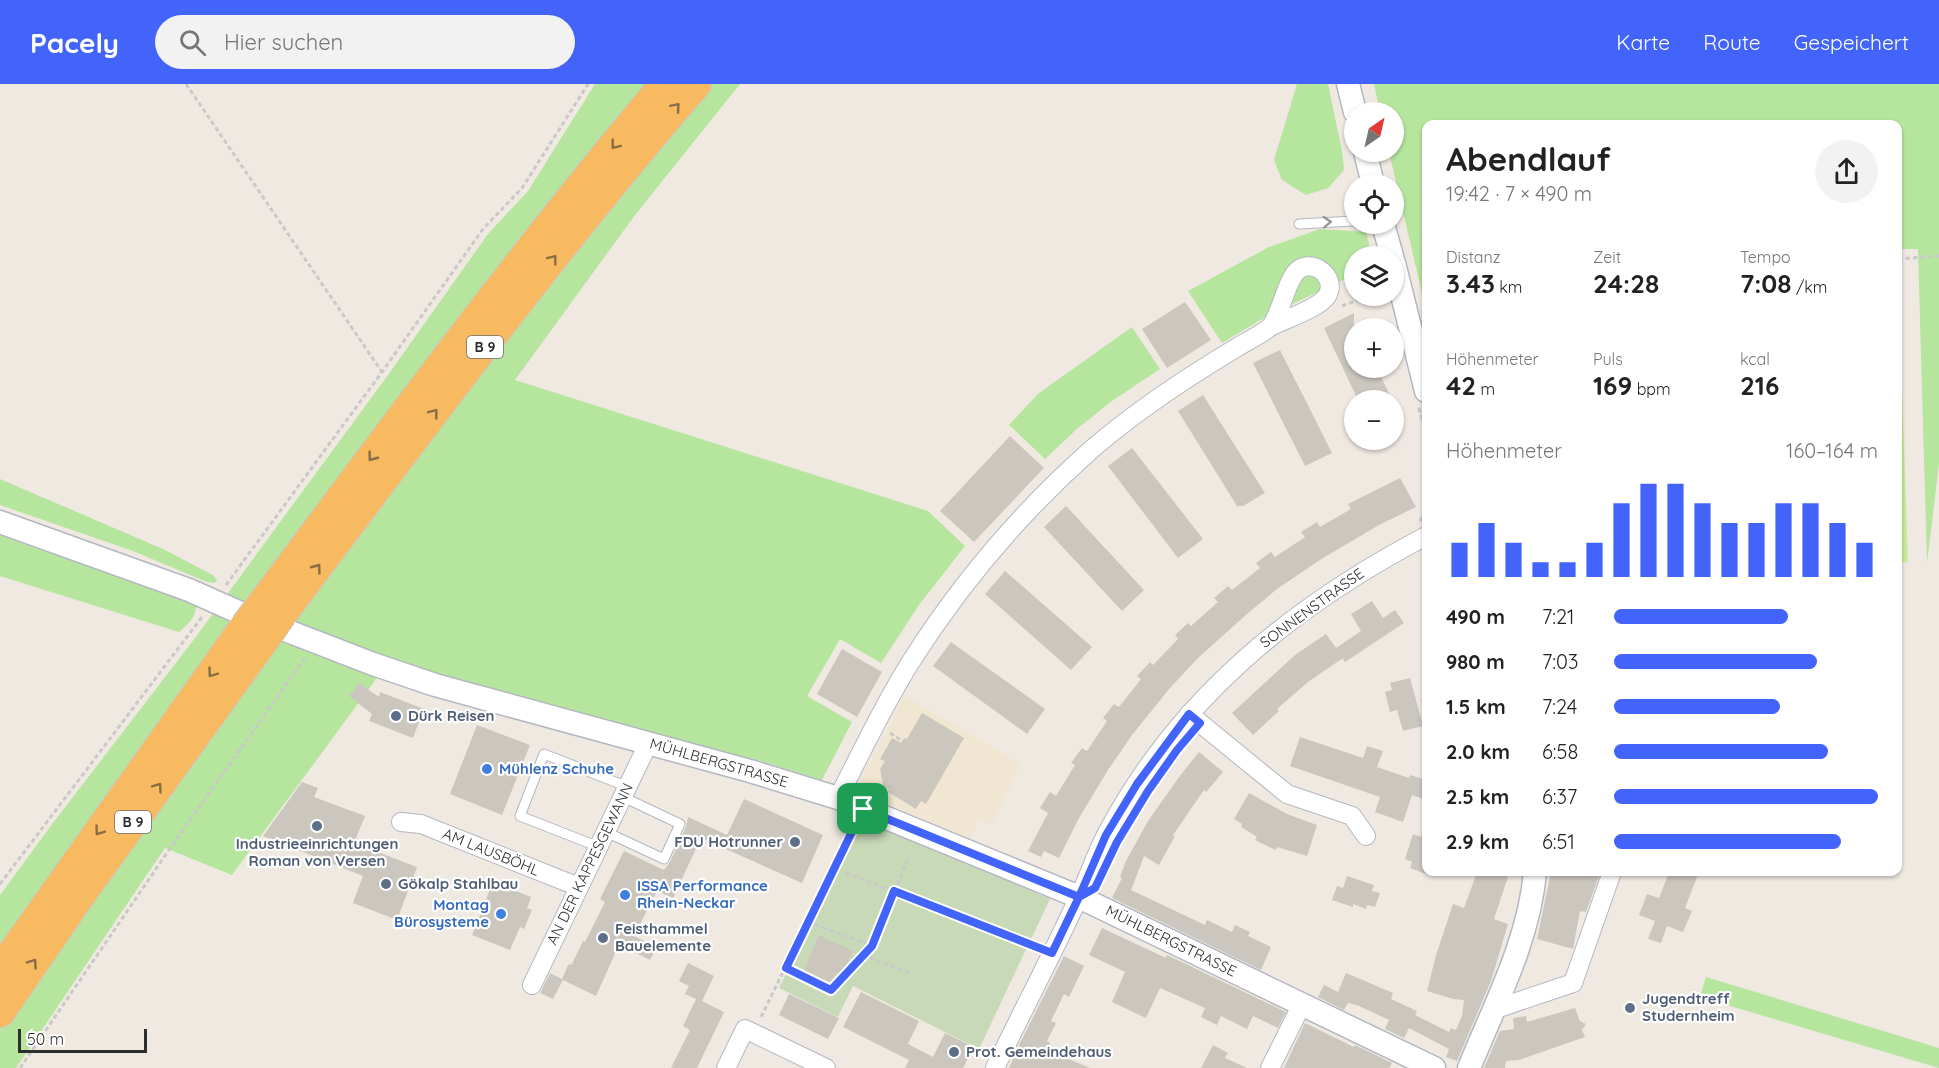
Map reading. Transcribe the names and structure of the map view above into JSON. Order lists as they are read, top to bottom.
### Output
{
  "streets": {
    "highway": ["B 9"],
    "street": [
      "SONNENSTRASSE",
      "MÜHLBERGSTRASSE",
      "AM LAUSBÖHL",
      "AN DER KAPPESGEWANN"
    ]
  },
  "crossings": [
    ["SONNENSTRASSE", "MÜHLBERGSTRASSE"],
    ["MÜHLBERGSTRASSE", "AN DER KAPPESGEWANN"],
    ["AM LAUSBÖHL", "AN DER KAPPESGEWANN"]
  ],
  "places": [
    "Dürk Reisen",
    "Mühlenz Schuhe",
    "Industrieeinrichtungen Roman von Versen",
    "FDU Hotrunner",
    "Gökalp Stahlbau",
    "ISSA Performance Rhein-Neckar",
    "Montag Bürosysteme",
    "Feisthammel Bauelemente",
    "Jugendtreff Studernheim",
    "Prot. Gemeindehaus"
  ],
  "scale_bar": "50 m",
  "north": "top right",
  "page": {
    "header": "Pacely",
    "search": "Hier suchen",
    "nav": ["Karte", "Route", "Gespeichert"],
    "map_buttons": ["+", "−"],
    "heading": ["Abendlauf", "19:42 · 7 × 490 m"],
    "stats": [
      ["Distanz", "3.43 km"],
      ["Zeit", "24:28"],
      ["Tempo", "7:08 /km"],
      ["Höhenmeter", "42 m"],
      ["Puls", "169 bpm"],
      ["kcal", "216"]
    ],
    "chart": ["Höhenmeter", "160–164 m"],
    "list": [
      {
        "name": "490 m",
        "note": "7:21"
      },
      {
        "name": "980 m",
        "note": "7:03"
      },
      {
        "name": "1.5 km",
        "note": "7:24"
      },
      {
        "name": "2.0 km",
        "note": "6:58"
      },
      {
        "name": "2.5 km",
        "note": "6:37"
      },
      {
        "name": "2.9 km",
        "note": "6:51"
      }
    ],
    "scale": "50 m"
  }
}
